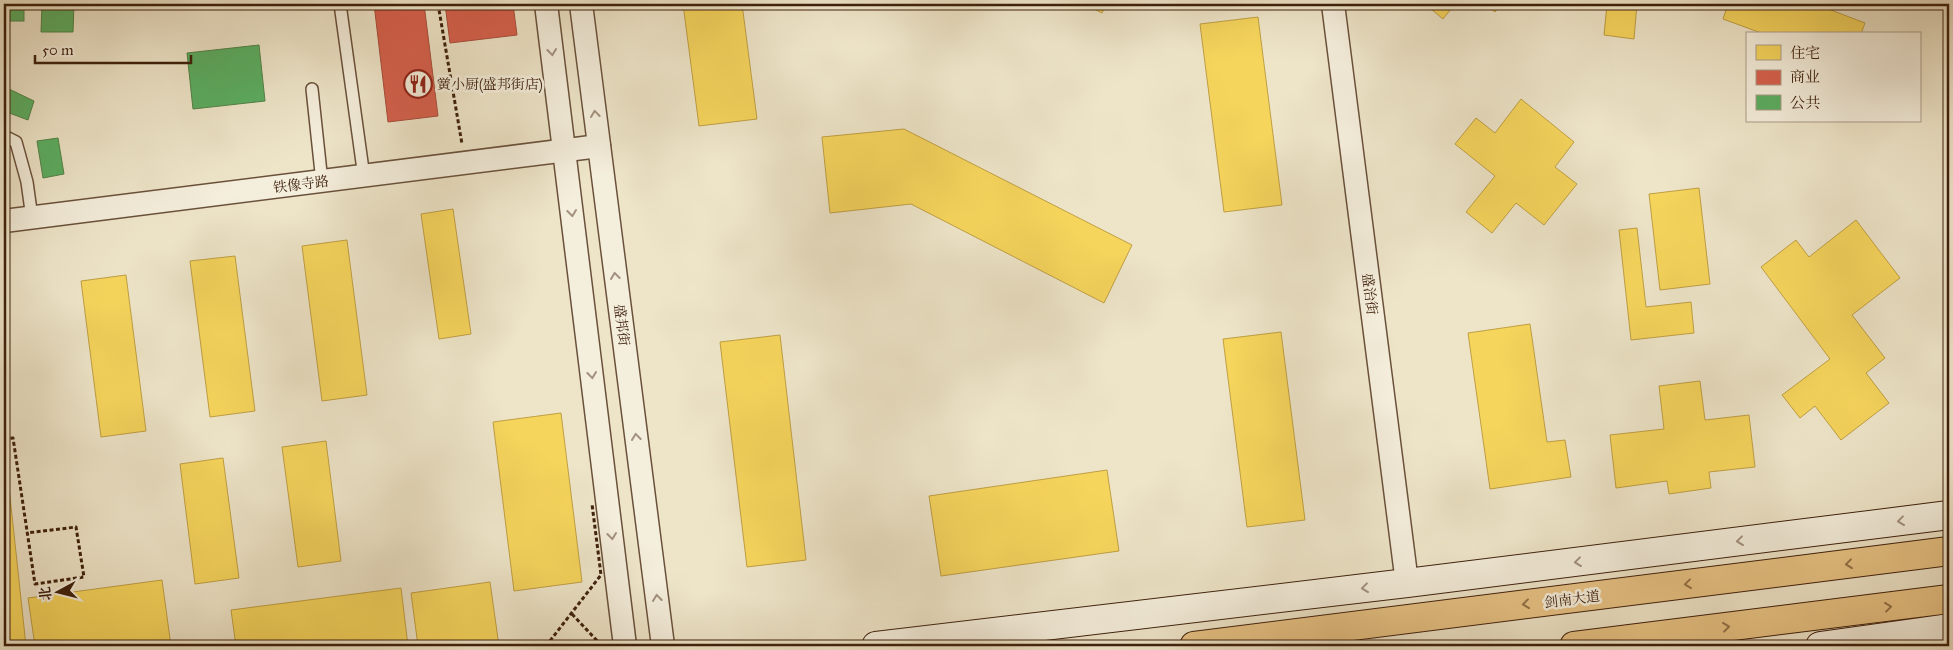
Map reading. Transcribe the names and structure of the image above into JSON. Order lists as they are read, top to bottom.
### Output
{
  "streets": {
    "highway": ["剑南大道"],
    "street": ["铁像寺路", "盛治街", "盛邦街"]
  },
  "crossings": [
    ["铁像寺路", "盛邦街"]
  ],
  "places": {
    "restaurant": ["黉小厨(盛邦街店)"]
  },
  "legend": ["住宅", "商业", "公共"],
  "scale_bar": "50 m",
  "north": "left"
}
